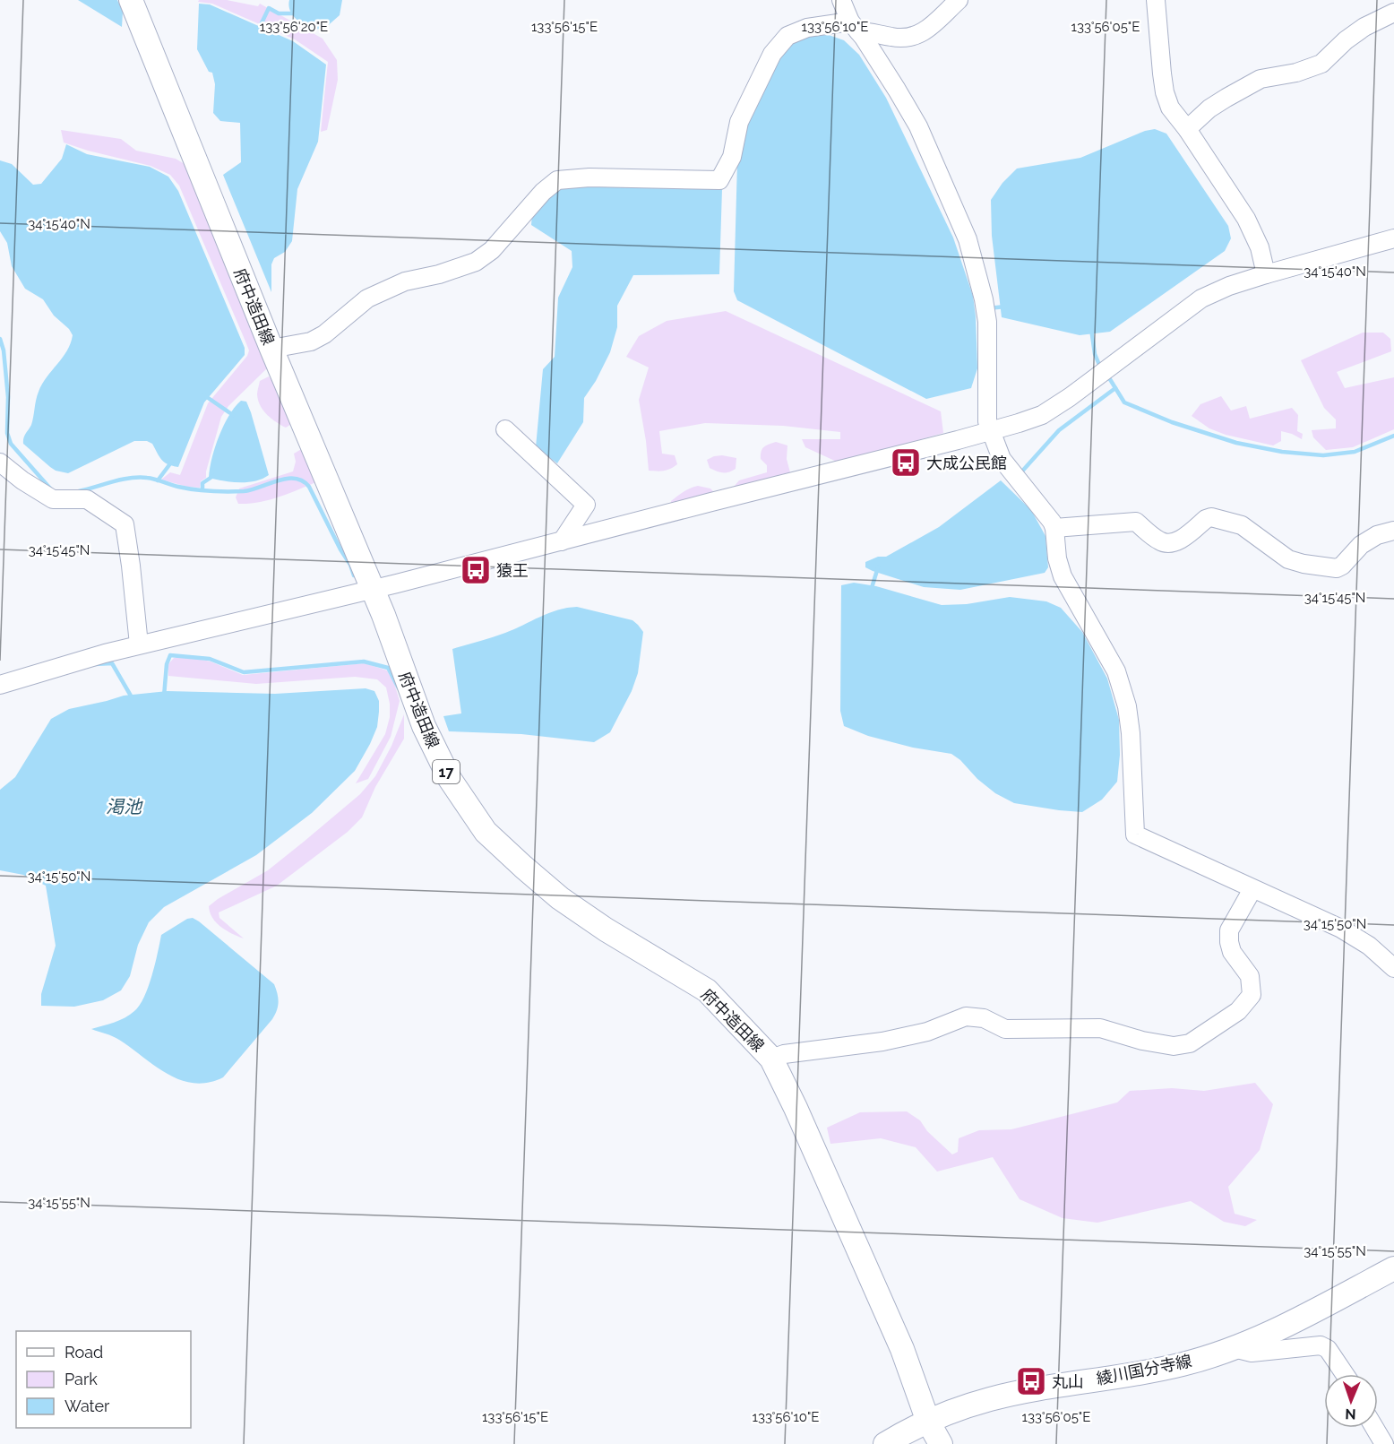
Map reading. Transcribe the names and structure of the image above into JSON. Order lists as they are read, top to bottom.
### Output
{
  "streets": {
    "main road": ["府中造田線", "17", "綾川国分寺線"]
  },
  "crossings": [
    ["府中造田線", "綾川国分寺線"]
  ],
  "water": ["渇池"],
  "places": {
    "bus stop": ["大成公民館", "猿王", "丸山"]
  },
  "legend": ["Road", "Park", "Water"],
  "north": "bottom",
  "coordinates": [
    "133°56'20\"E",
    "133°56'15\"E",
    "133°56'10\"E",
    "133°56'05\"E",
    "34°15'40\"N",
    "34°15'45\"N",
    "34°15'50\"N",
    "34°15'55\"N"
  ]
}
